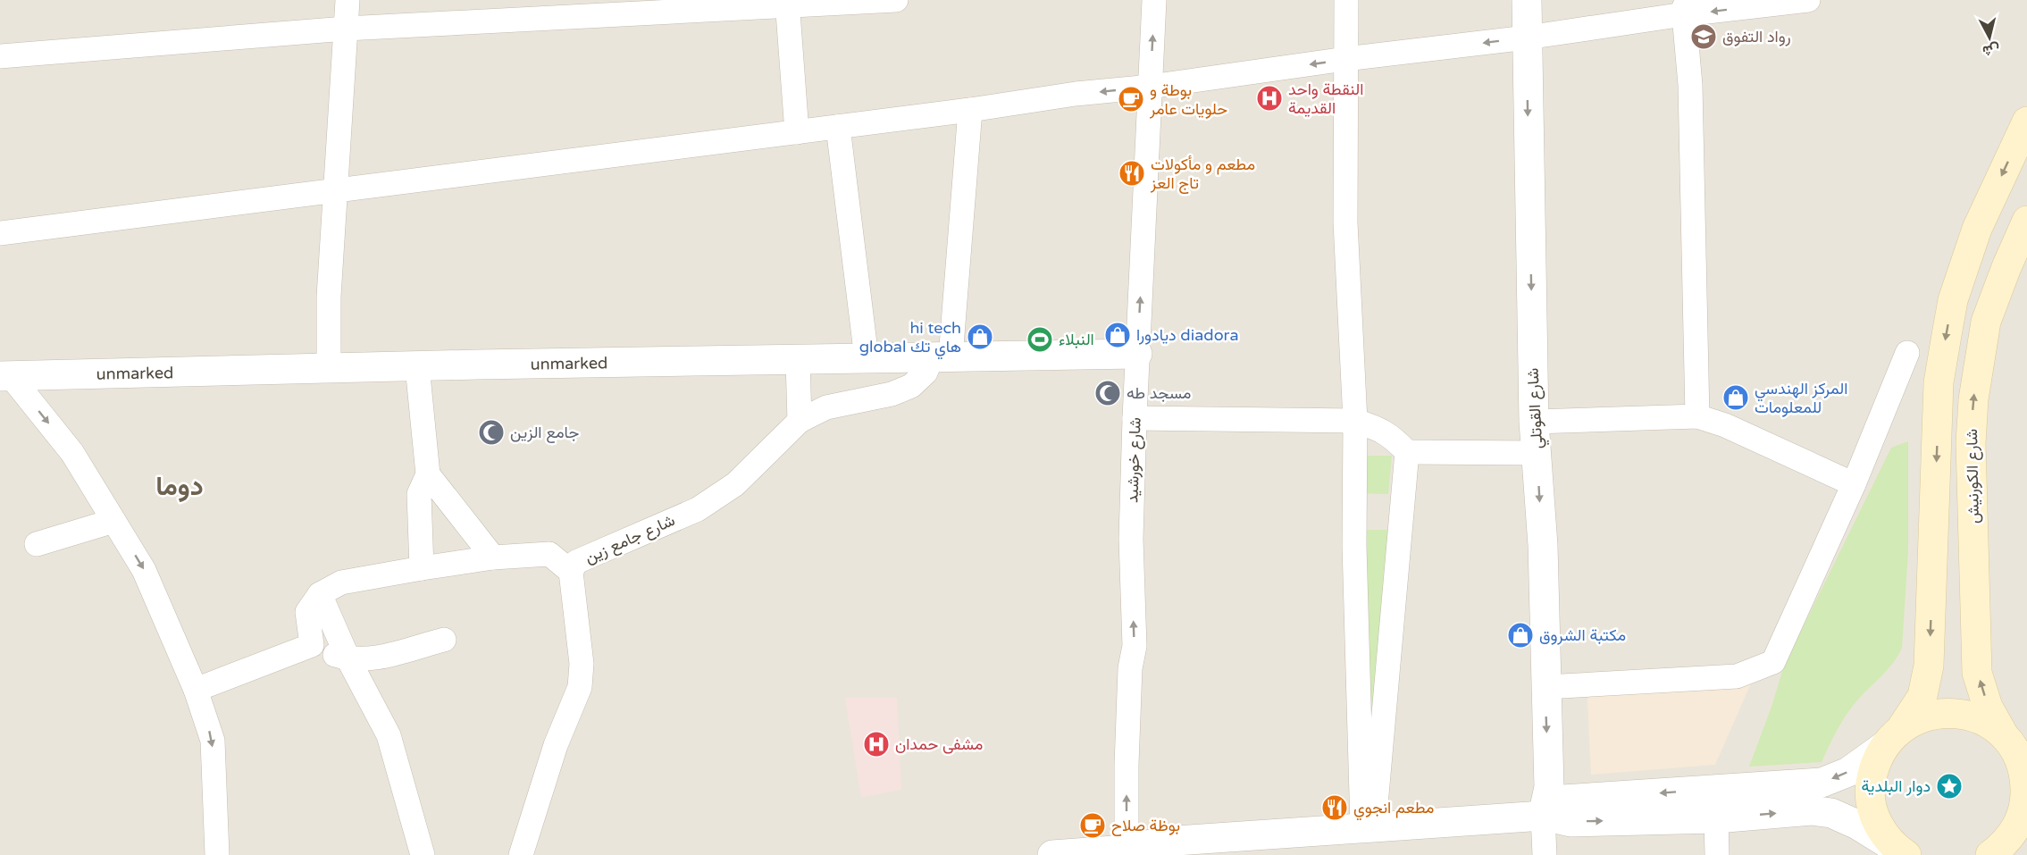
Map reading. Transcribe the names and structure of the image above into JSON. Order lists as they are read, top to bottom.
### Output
{
  "streets": {
    "main road": ["شارع الكورنيش"],
    "street": [
      "unmarked",
      "شارع القوتلي",
      "شارع خورشيد",
      "شارع جامع زين"
    ]
  },
  "crossings": [
    ["unmarked", "شارع خورشيد"],
    ["unmarked", "شارع جامع زين"]
  ],
  "districts": ["دوما"],
  "places": {
    "school or university": ["رواد التفوق"],
    "hospital": ["النقطة واحد القديمة", "مشفى حمدان"],
    "cafe": ["بوطة و حلويات عامر", "بوظة صلاح"],
    "restaurant": ["مطعم و مأكولات تاج العز", "مطعم انجوي"],
    "shop": [
      "ديادورا diadora",
      "hi tech global هاي تك",
      "المركز الهندسي للمعلومات",
      "مكتبة الشروق"
    ],
    "sports": ["النبلاء"],
    "mosque": ["مسجد طه", "جامع الزين"],
    "place": ["دوار البلدية"]
  },
  "north": "bottom"
}
